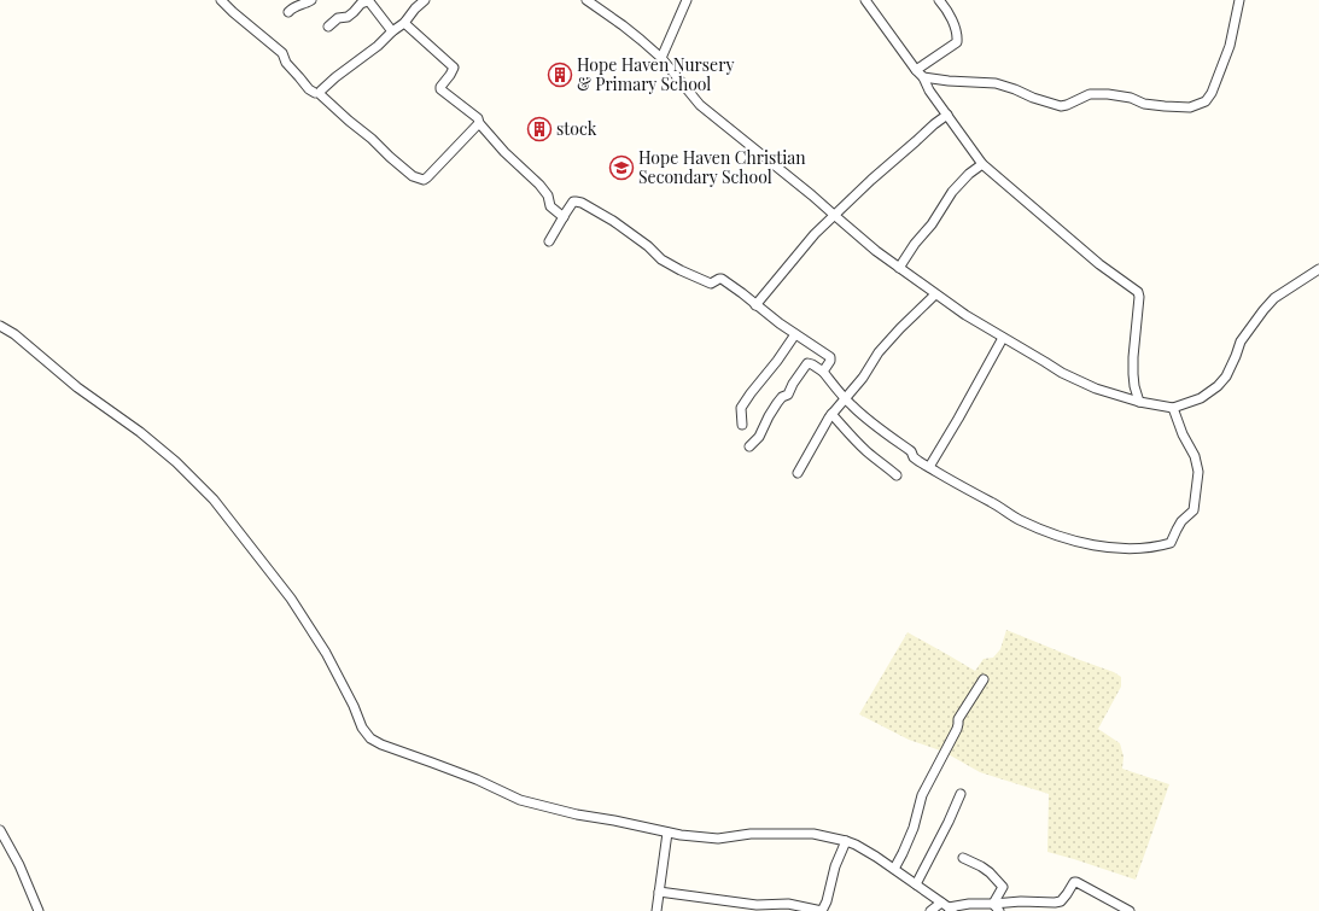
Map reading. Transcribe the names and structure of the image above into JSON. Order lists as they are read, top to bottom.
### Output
{
  "places": {
    "building": ["Hope Haven Nursery & Primary School", "stock"],
    "school or university": ["Hope Haven Christian Secondary School"]
  }
}
